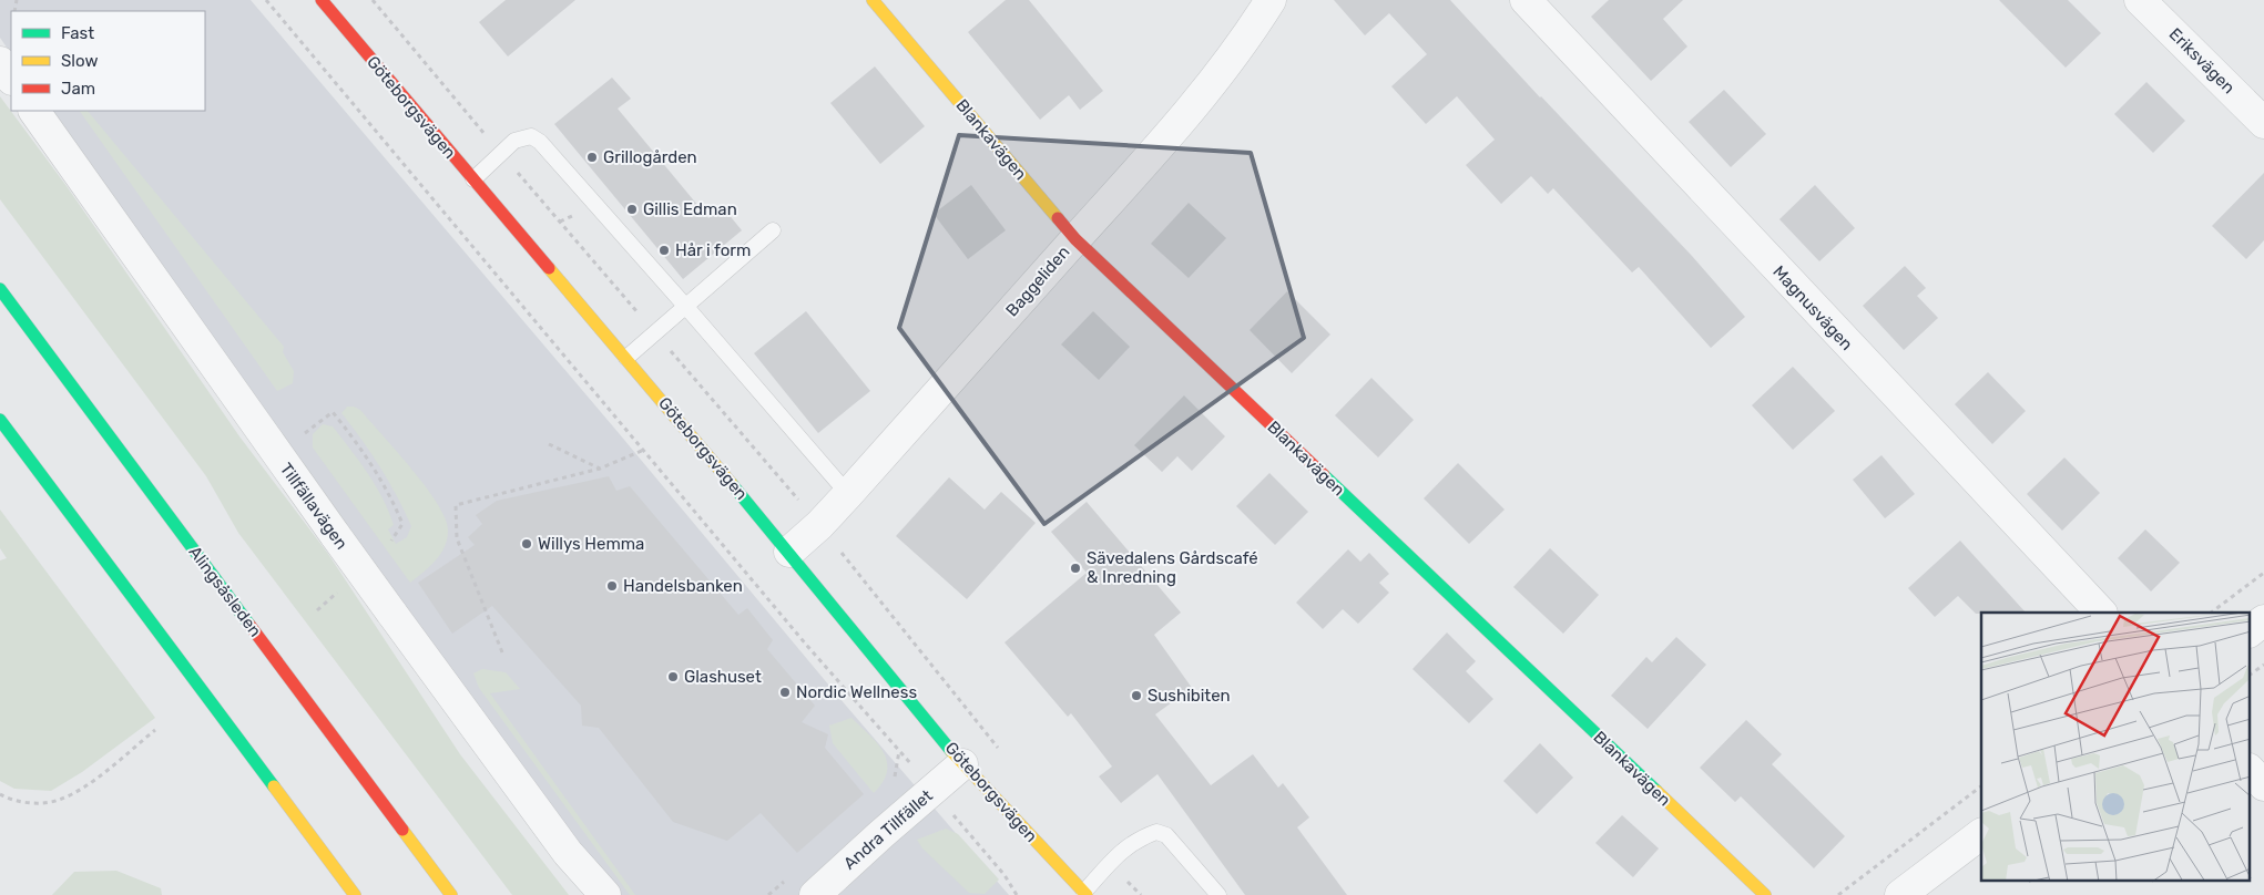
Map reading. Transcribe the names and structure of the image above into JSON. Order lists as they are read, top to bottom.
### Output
{
  "streets": {
    "main road": ["Göteborgsvägen", "Blankavägen", "Alingsåsleden"],
    "street": [
      "Eriksvägen",
      "Baggeliden",
      "Magnusvägen",
      "Tillfällavägen",
      "Andra Tillfället"
    ]
  },
  "crossings": [
    ["Göteborgsvägen", "Baggeliden"],
    ["Göteborgsvägen", "Andra Tillfället"],
    ["Blankavägen", "Baggeliden"]
  ],
  "places": [
    "Grillogården",
    "Gillis Edman",
    "Hår i form",
    "Willys Hemma",
    "Sävedalens Gårdscafé & Inredning",
    "Handelsbanken",
    "Glashuset",
    "Nordic Wellness",
    "Sushibiten"
  ],
  "legend": ["Fast", "Slow", "Jam"]
}
